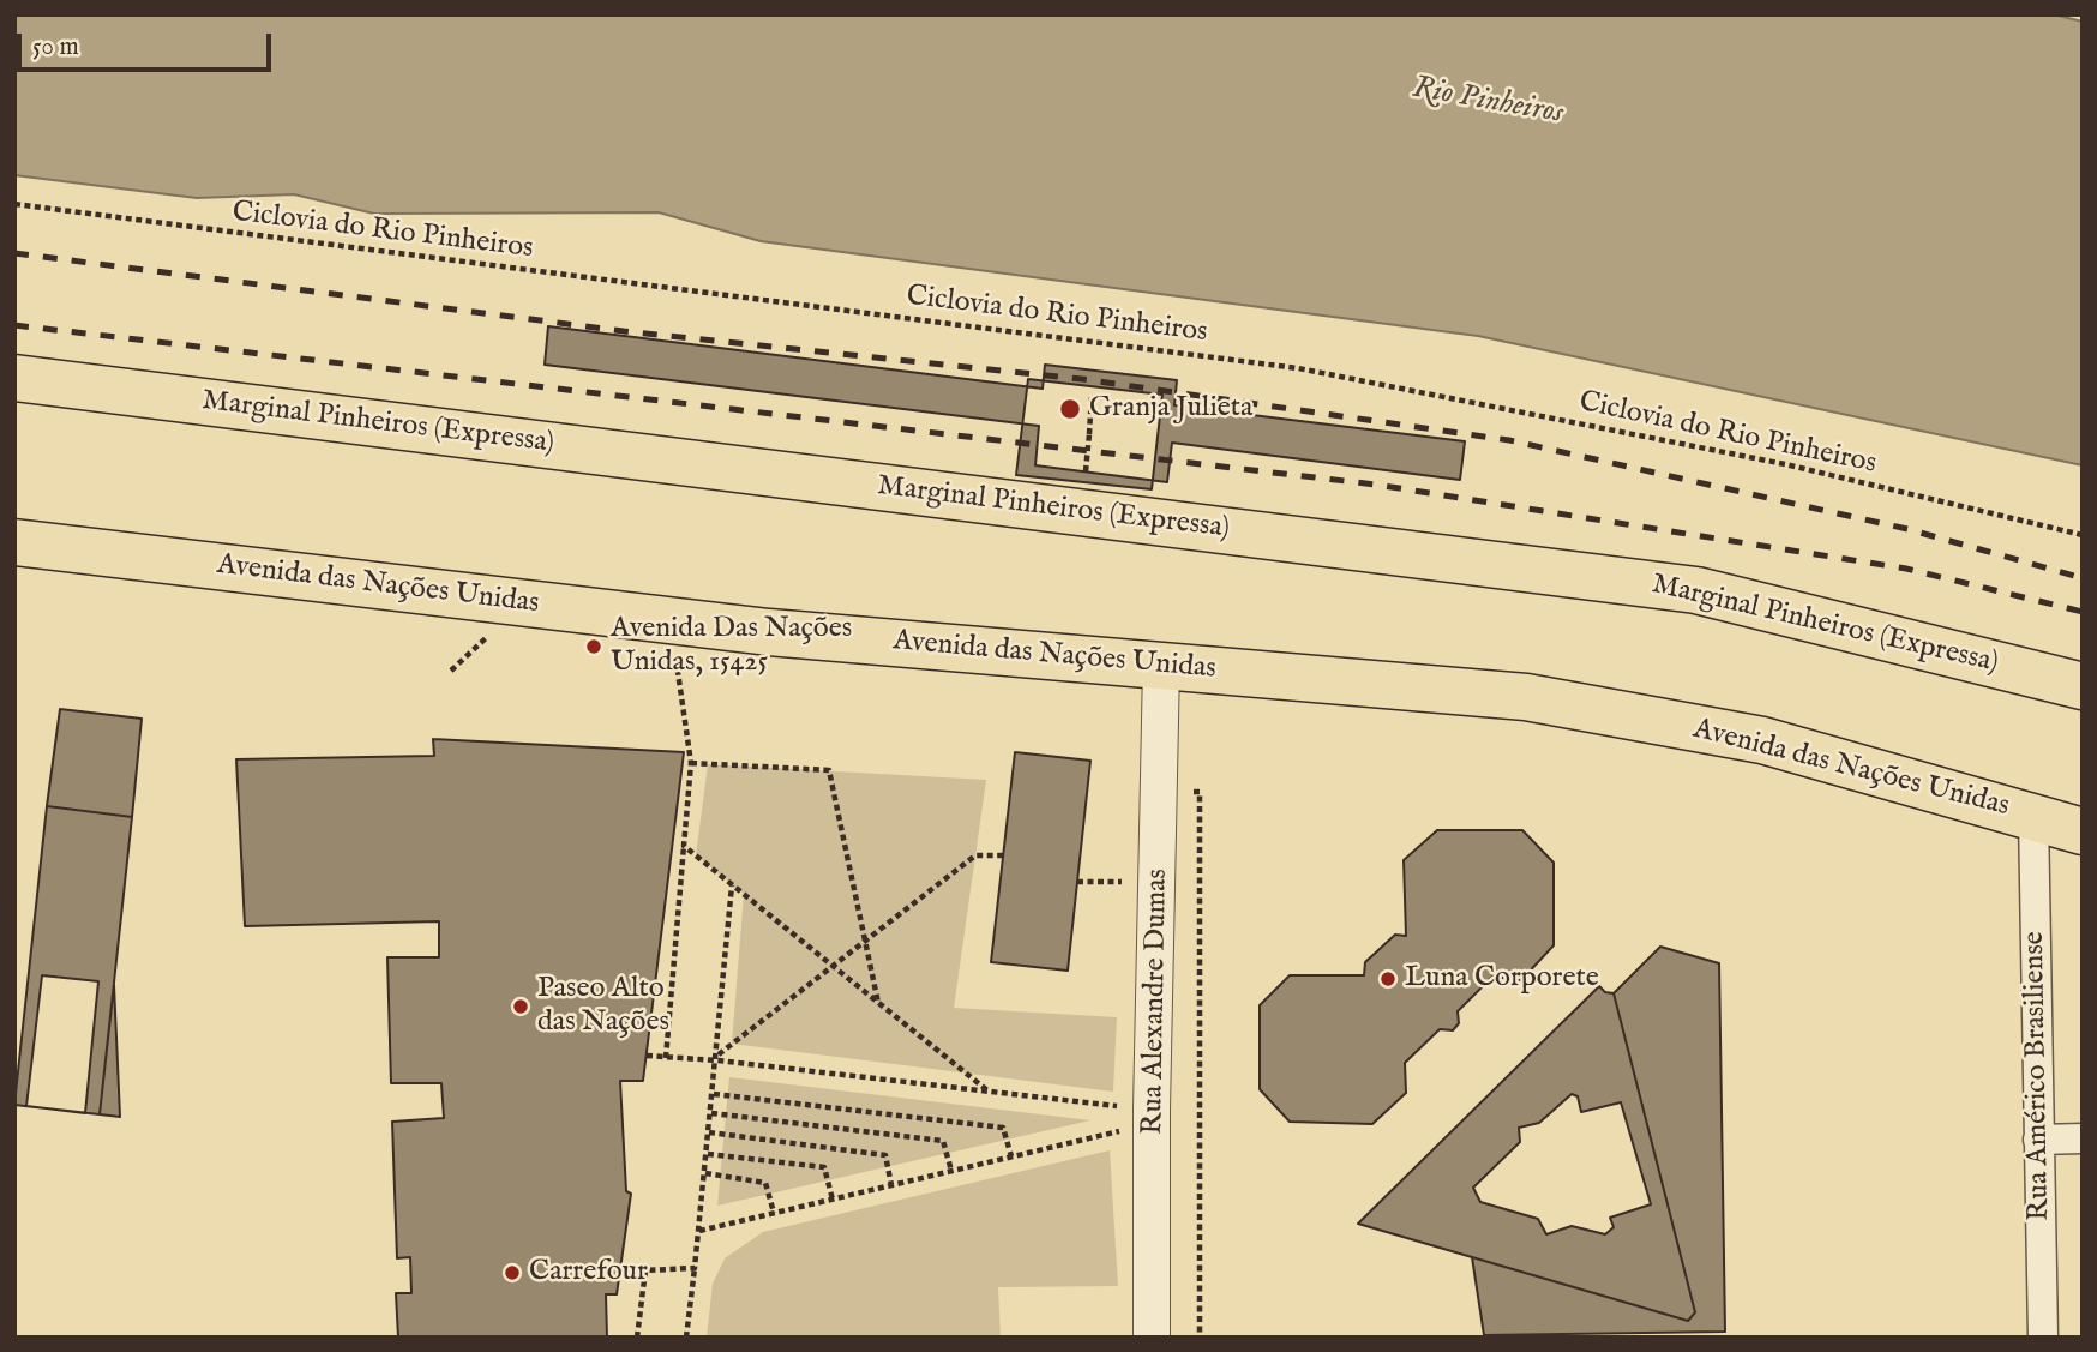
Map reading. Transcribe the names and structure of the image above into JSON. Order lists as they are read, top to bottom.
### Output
{
  "streets": {
    "highway": ["Marginal Pinheiros (Expressa)", "Avenida das Nações Unidas"],
    "street": ["Rua Alexandre Dumas", "Rua Américo Brasiliense"],
    "path": ["Ciclovia do Rio Pinheiros"]
  },
  "crossings": [
    ["Avenida das Nações Unidas", "Rua Alexandre Dumas"],
    ["Avenida das Nações Unidas", "Rua Américo Brasiliense"]
  ],
  "water": ["Rio Pinheiros"],
  "places": [
    "Granja Julieta",
    "Avenida Das Nações Unidas, 15425",
    "Luna Corporete",
    "Paseo Alto das Nações",
    "Carrefour"
  ],
  "scale_bar": "50 m"
}
